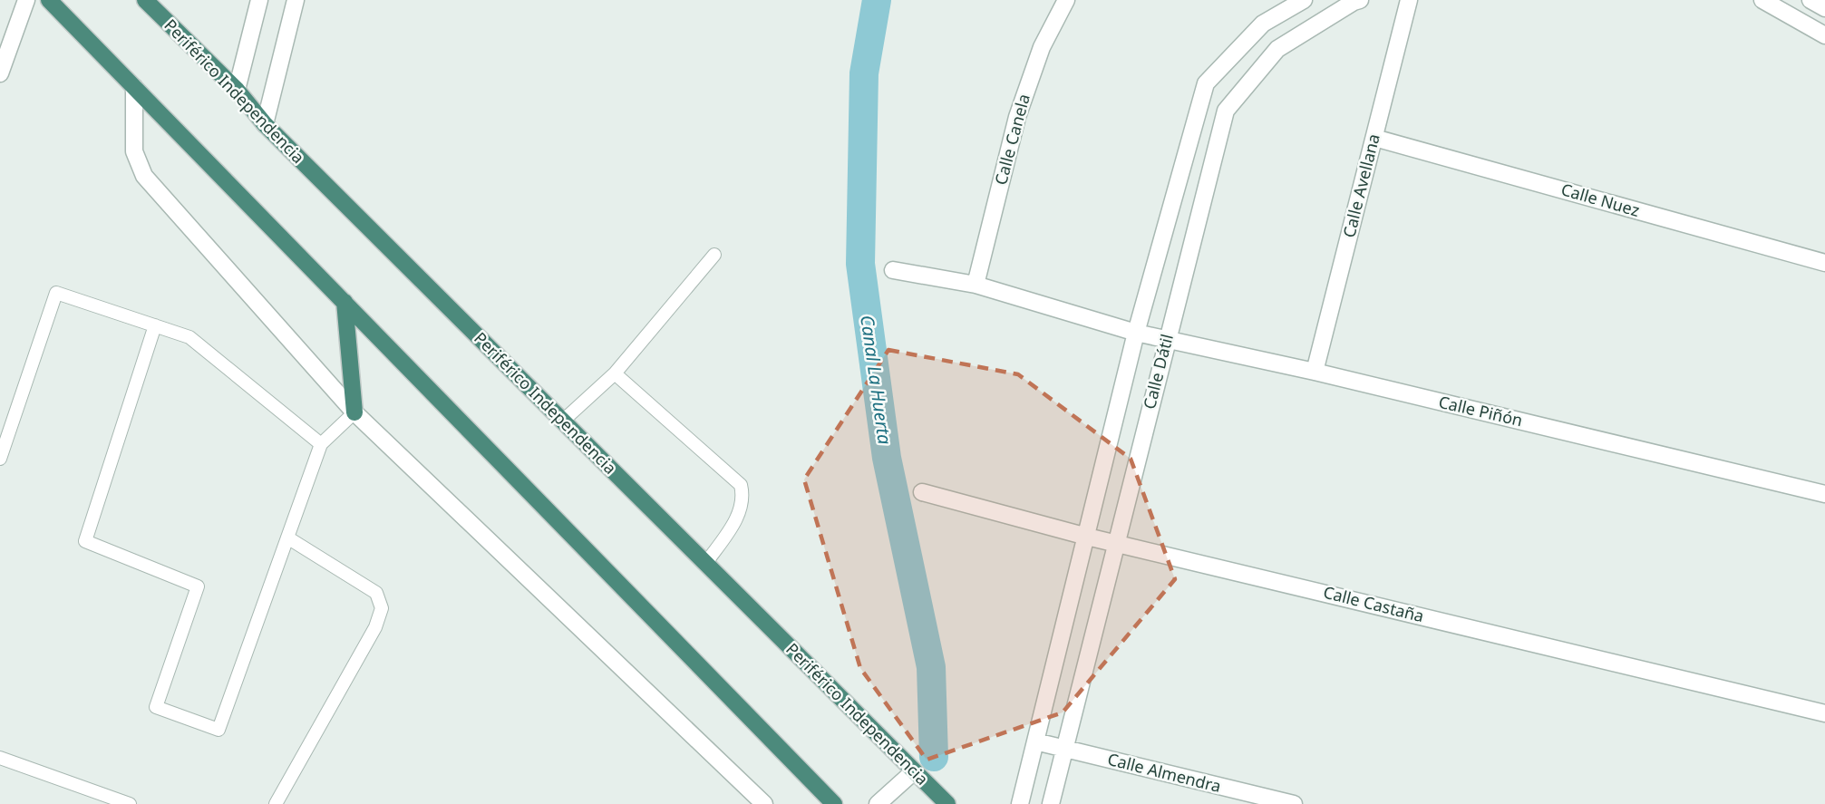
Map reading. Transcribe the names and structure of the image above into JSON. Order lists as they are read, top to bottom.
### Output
{
  "streets": {
    "highway": ["Periférico Independencia"],
    "street": [
      "Calle Canela",
      "Calle Avellana",
      "Calle Nuez",
      "Calle Dátil",
      "Calle Piñón",
      "Calle Castaña",
      "Calle Almendra"
    ]
  },
  "crossings": [
    ["Calle Avellana", "Calle Nuez"],
    ["Calle Avellana", "Calle Piñón"],
    ["Calle Dátil", "Calle Piñón"],
    ["Calle Dátil", "Calle Castaña"],
    ["Calle Dátil", "Calle Almendra"]
  ],
  "water": ["Canal La Huerta"]
}
